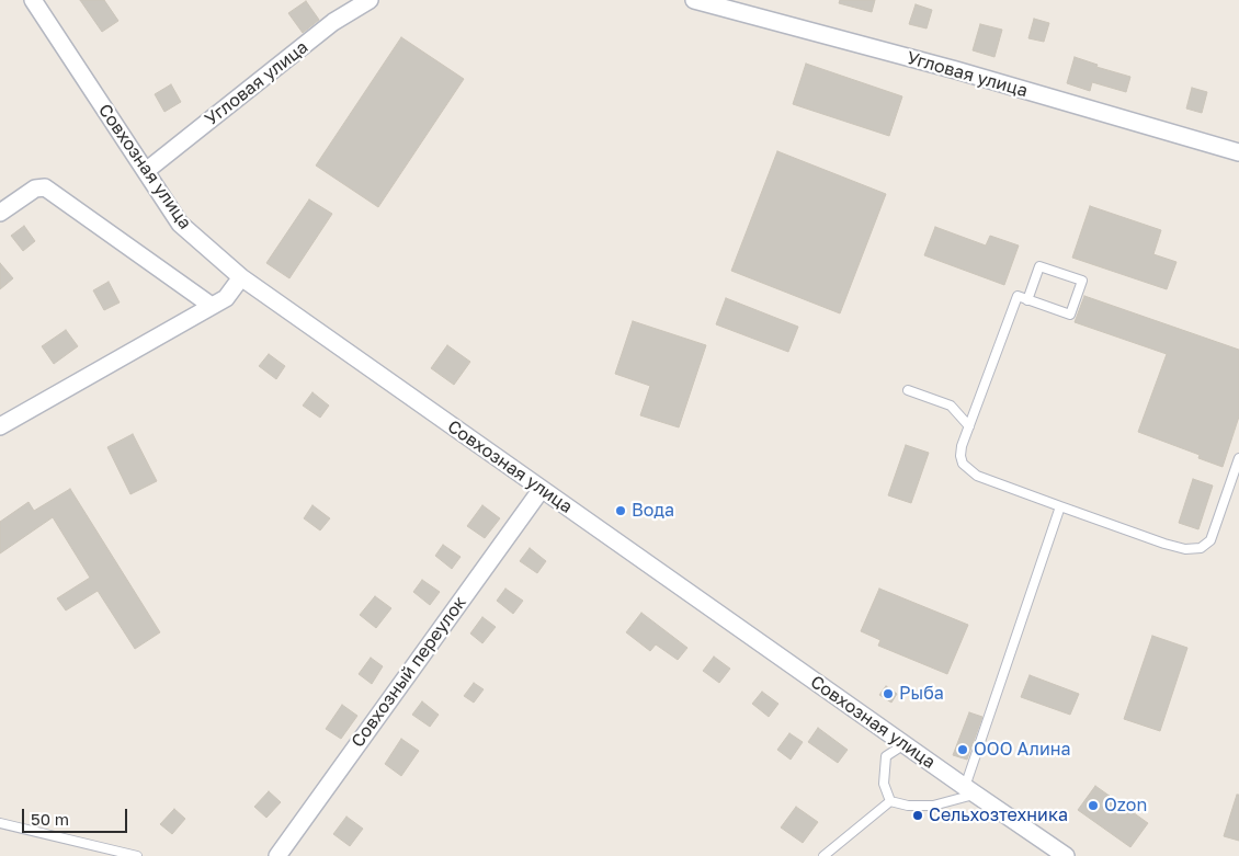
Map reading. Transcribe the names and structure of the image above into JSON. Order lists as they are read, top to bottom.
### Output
{
  "streets": {
    "street": ["Угловая улица", "Совхозная улица", "Совхозный переулок"]
  },
  "crossings": [
    ["Угловая улица", "Совхозная улица"],
    ["Совхозная улица", "Совхозный переулок"]
  ],
  "places": [
    "Вода",
    "Рыба",
    "ООО Алина",
    "Ozon",
    "Сельхозтехника"
  ],
  "scale_bar": "50 m"
}
